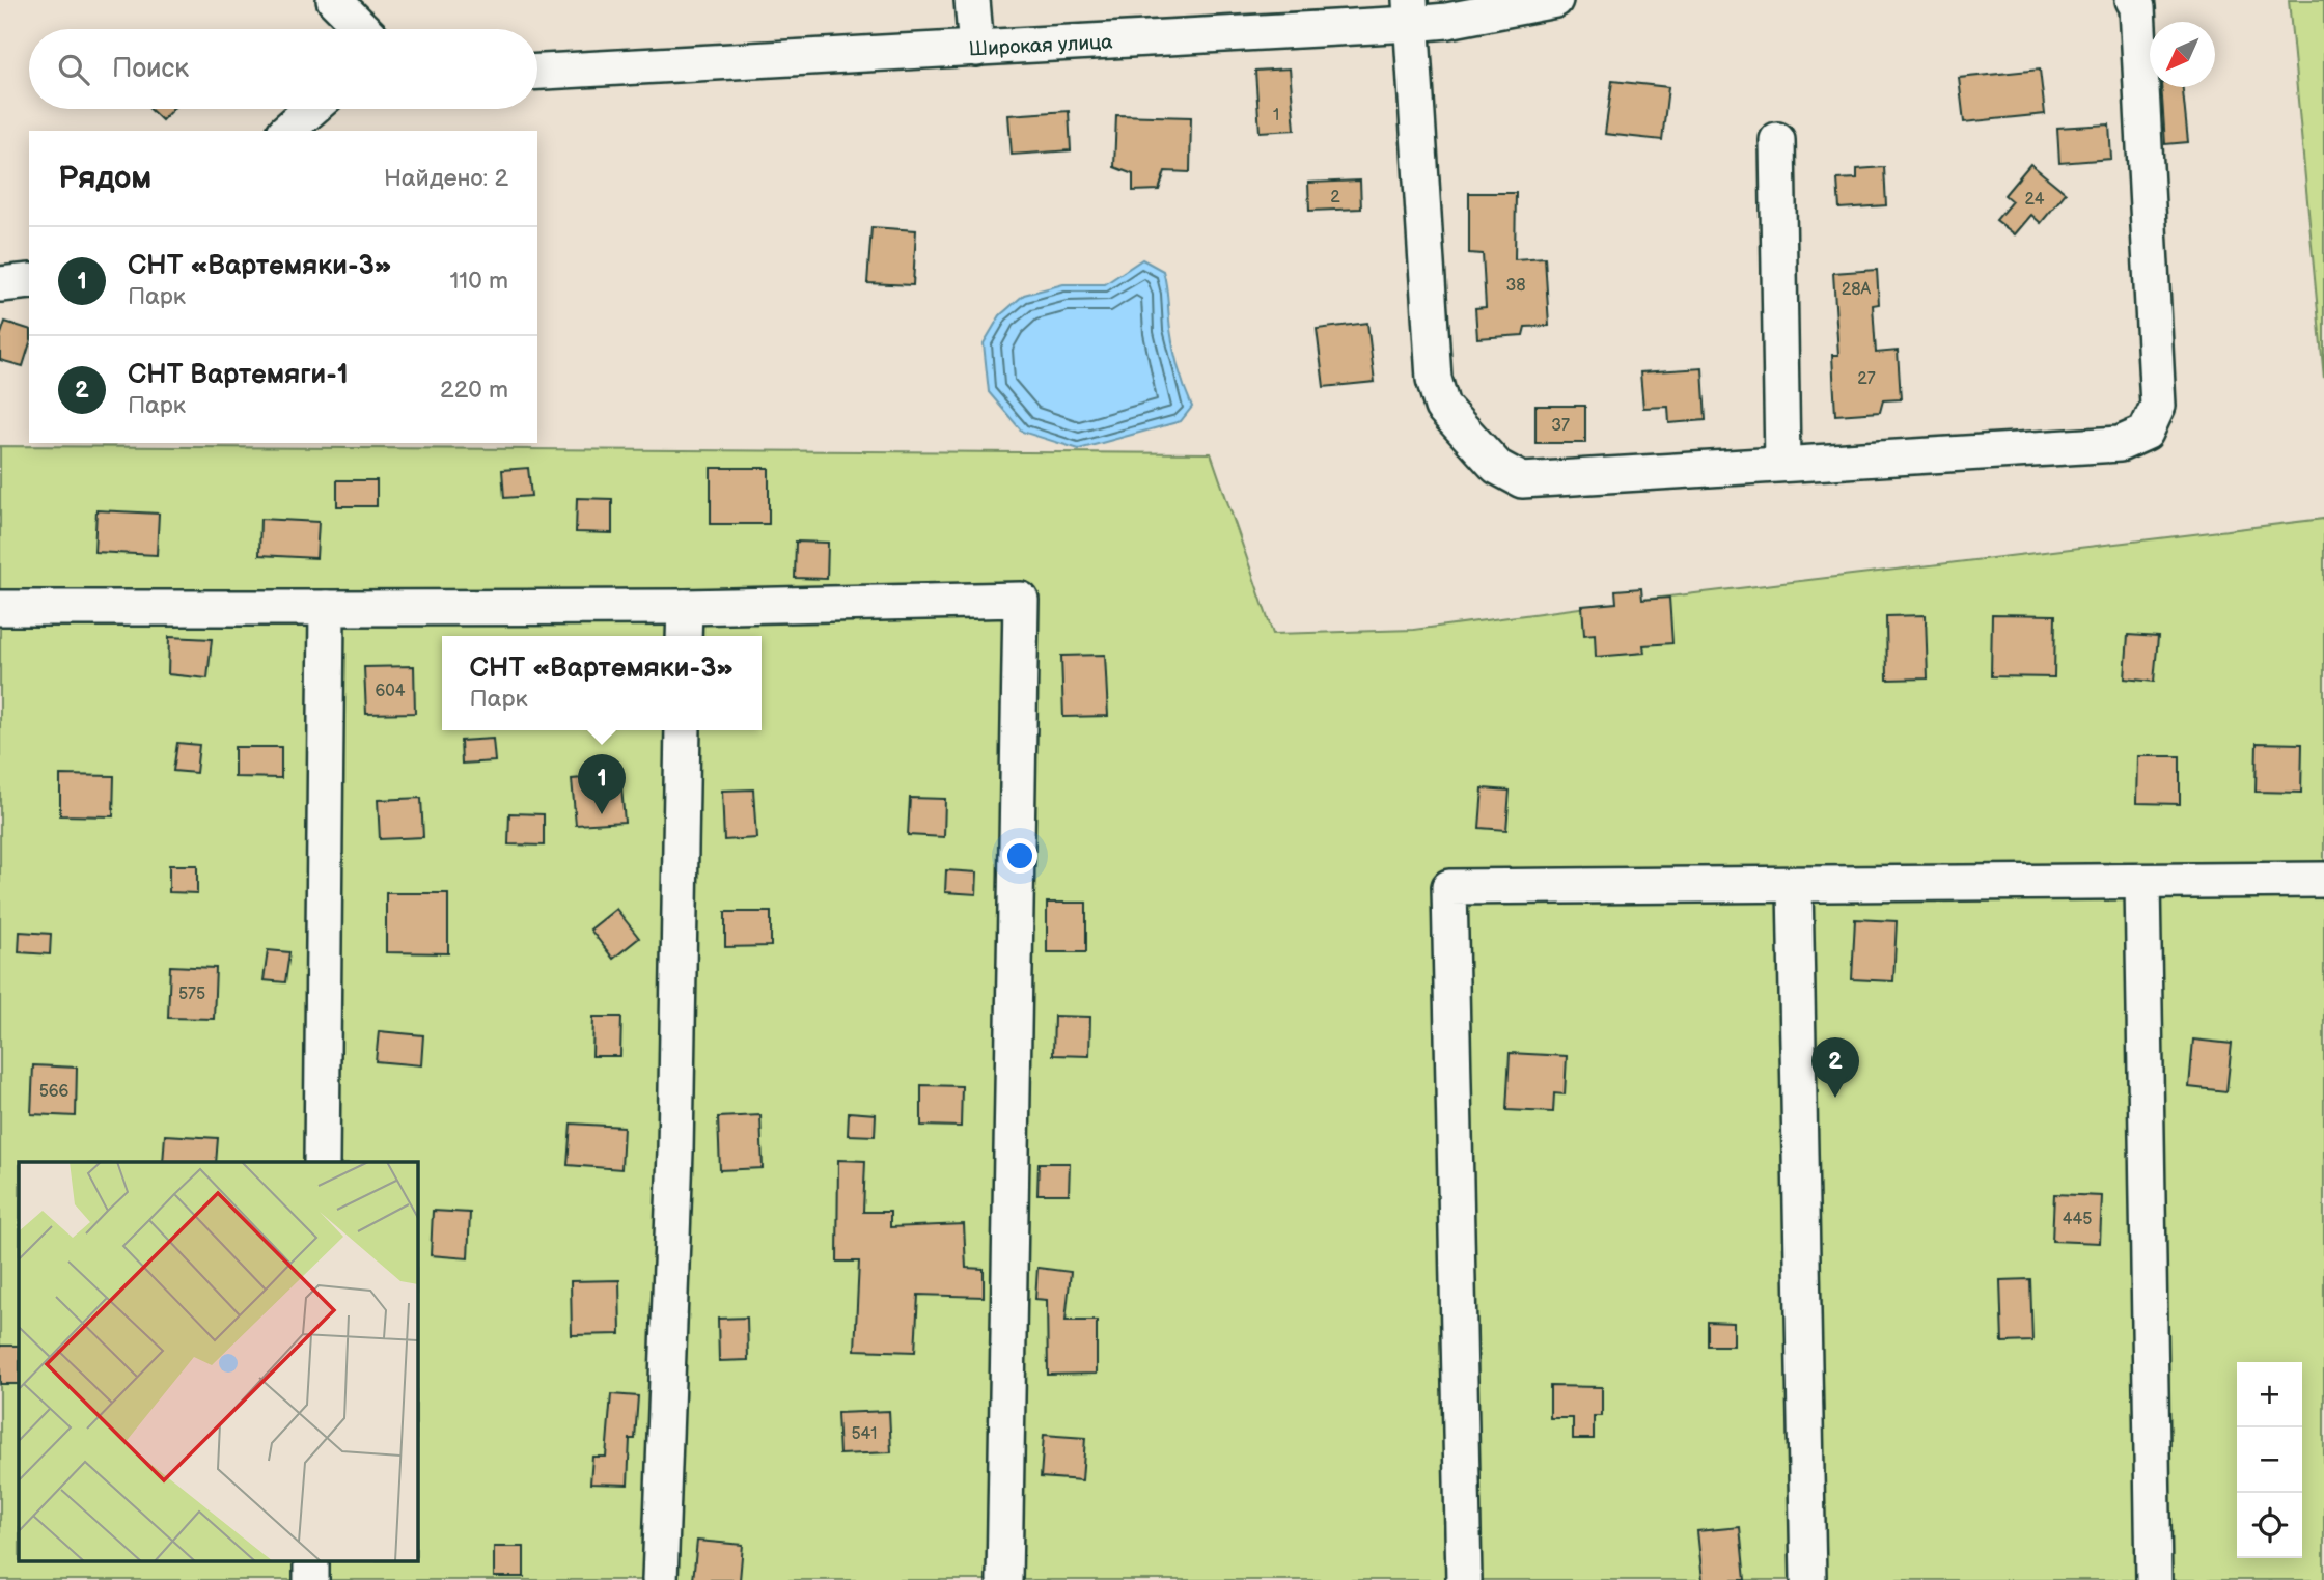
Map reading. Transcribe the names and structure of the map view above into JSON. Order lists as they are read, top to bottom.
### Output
{
  "streets": {
    "street": ["Широкая улица"]
  },
  "house_numbers": [
    "1",
    "2",
    "24",
    "38",
    "28А",
    "27",
    "37",
    "604",
    "575",
    "566",
    "445",
    "541"
  ],
  "north": "bottom left",
  "page": {
    "search": "Поиск",
    "heading": ["Рядом", "Найдено: 2"],
    "list": [
      {
        "mark": "1",
        "name": "СНТ «Вартемяки-3»",
        "note": "Парк",
        "value": "110 m"
      },
      {
        "mark": "2",
        "name": "СНТ Вартемяги-1",
        "note": "Парк",
        "value": "220 m"
      }
    ],
    "popup": ["СНТ «Вартемяки-3»", "Парк"],
    "pins": ["1", "2"],
    "map_buttons": ["+", "−"]
  }
}
